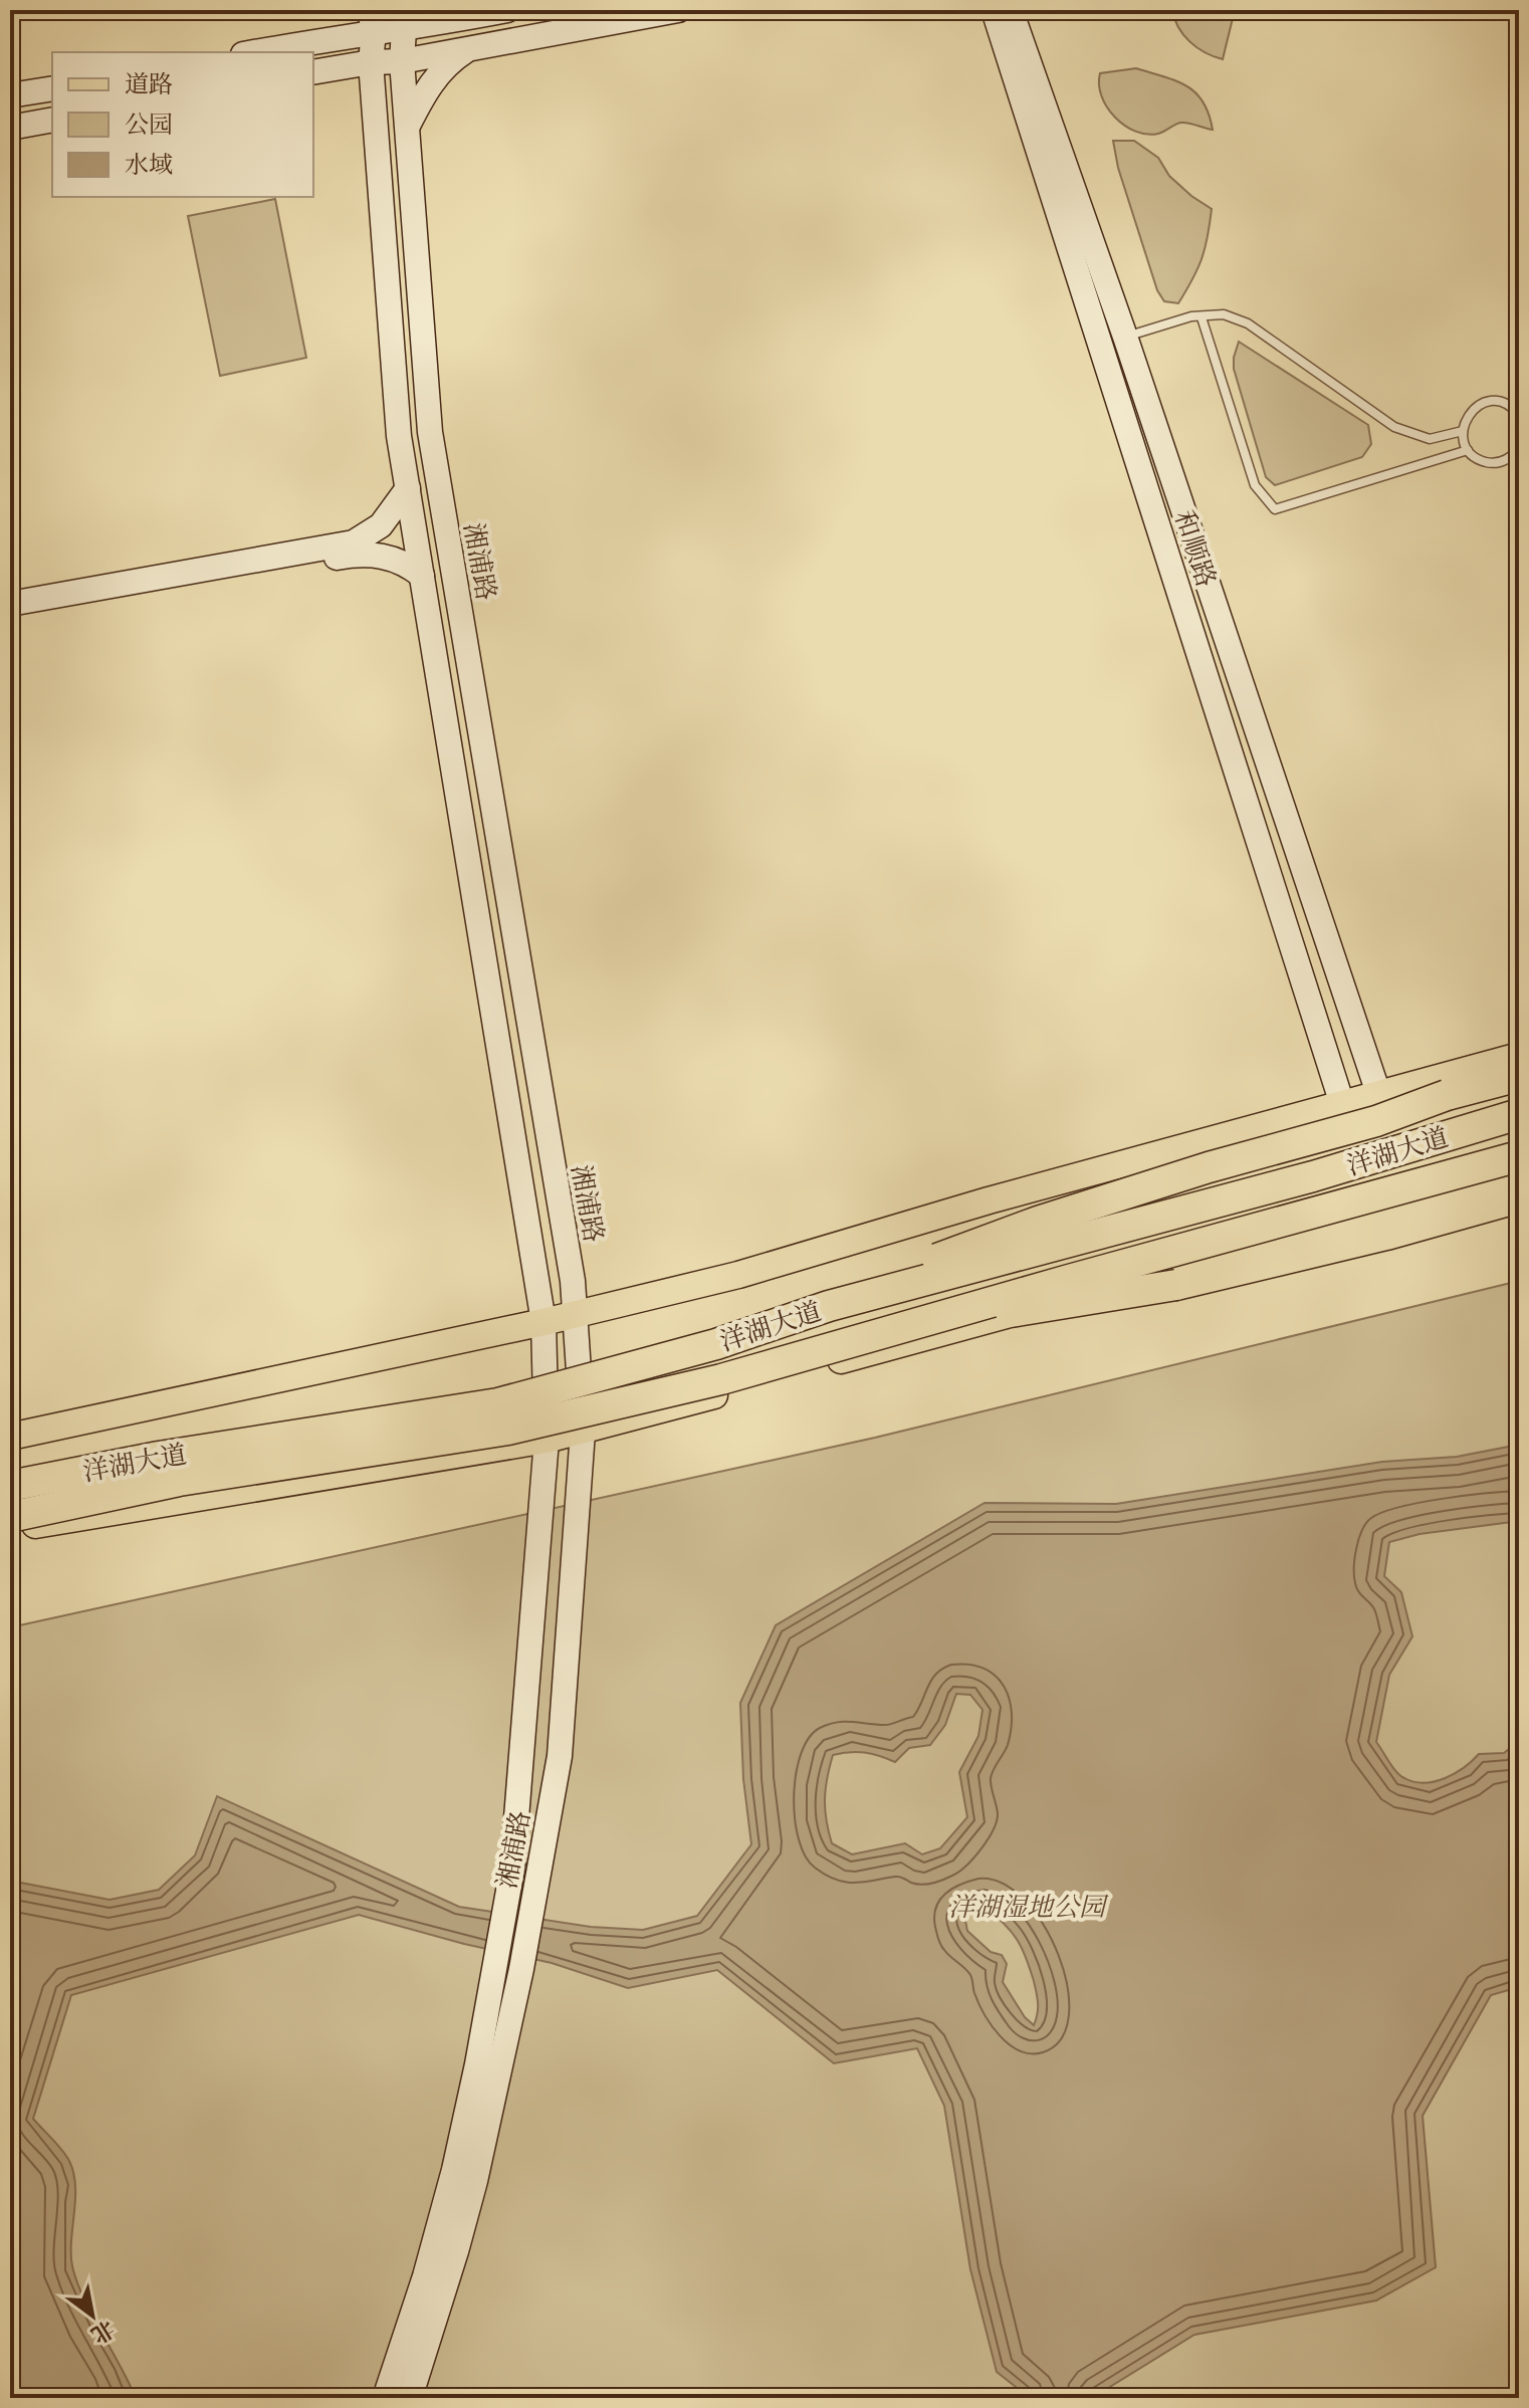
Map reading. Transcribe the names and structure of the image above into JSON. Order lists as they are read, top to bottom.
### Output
{
  "streets": {
    "highway": ["洋湖大道"],
    "main road": ["和顺路", "湘浦路"]
  },
  "parks": ["洋湖湿地公园"],
  "legend": ["道路", "公园", "水域"],
  "north": "bottom right"
}
